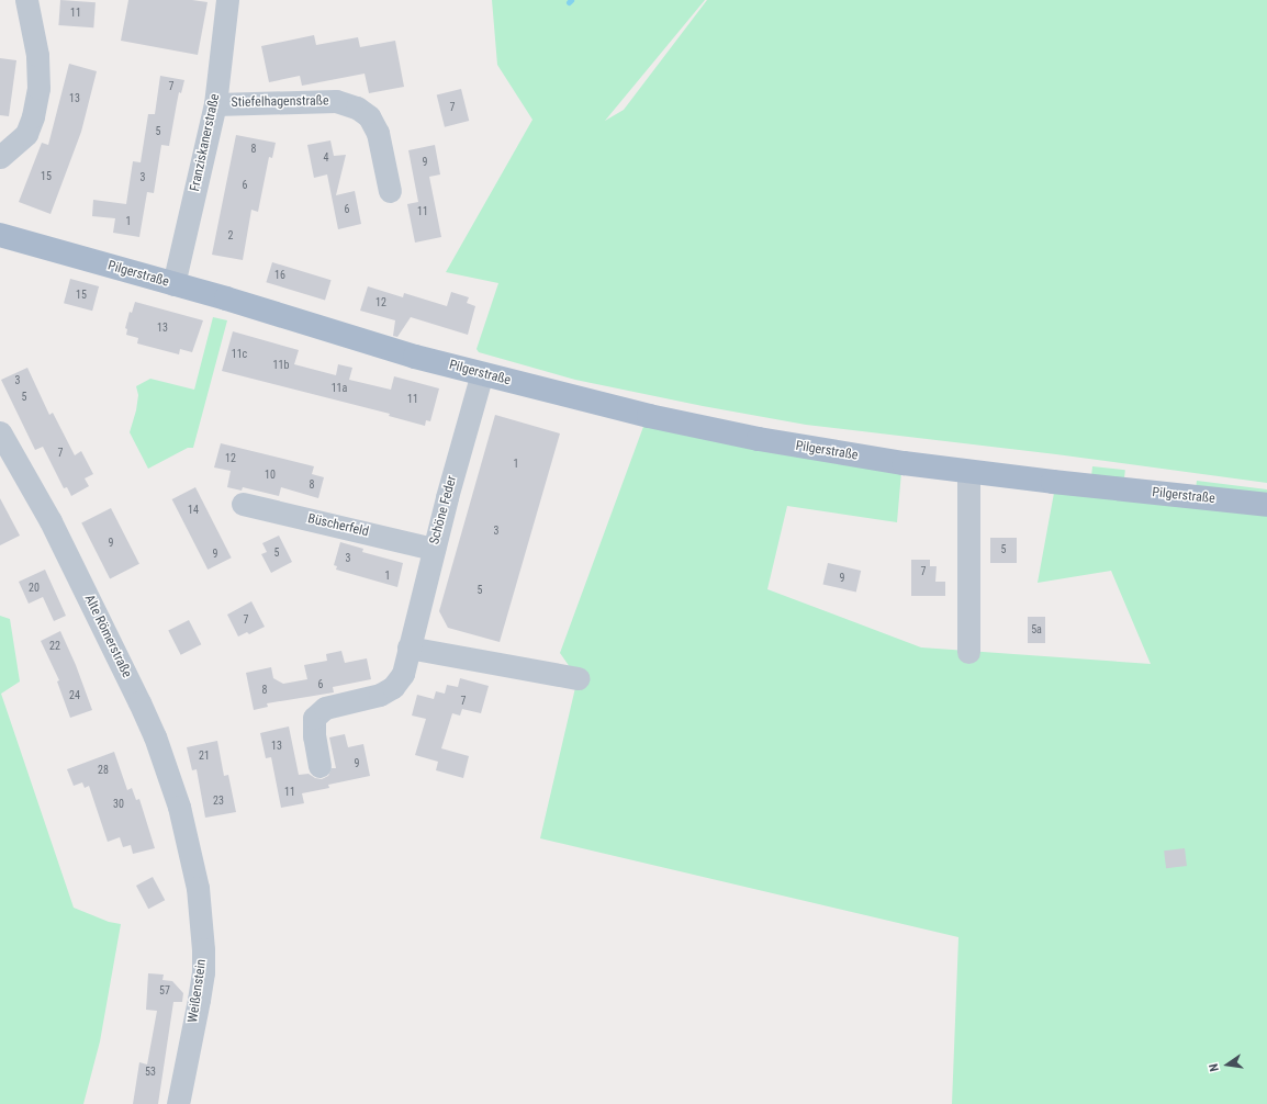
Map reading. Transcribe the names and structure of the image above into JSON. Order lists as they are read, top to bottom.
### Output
{
  "streets": {
    "main road": ["Pilgerstraße"],
    "street": [
      "Stiefelhagenstraße",
      "Franziskanerstraße",
      "Schöne Feder",
      "Büscherfeld",
      "Alte Römerstraße",
      "Weißenstein"
    ]
  },
  "crossings": [
    ["Stiefelhagenstraße", "Franziskanerstraße"],
    ["Franziskanerstraße", "Pilgerstraße"],
    ["Pilgerstraße", "Schöne Feder"],
    ["Schöne Feder", "Büscherfeld"],
    ["Alte Römerstraße", "Weißenstein"]
  ],
  "house_numbers": [
    "11",
    "7",
    "13",
    "7",
    "5",
    "8",
    "4",
    "9",
    "15",
    "3",
    "6",
    "6",
    "11",
    "1",
    "2",
    "16",
    "15",
    "12",
    "13",
    "11c",
    "11b",
    "3",
    "11a",
    "5",
    "11",
    "7",
    "12",
    "1",
    "10",
    "8",
    "14",
    "3",
    "9",
    "5",
    "5",
    "9",
    "3",
    "7",
    "1",
    "9",
    "20",
    "5",
    "7",
    "5a",
    "22",
    "6",
    "8",
    "24",
    "7",
    "13",
    "21",
    "9",
    "28",
    "11",
    "23",
    "30",
    "57",
    "53"
  ],
  "north": "left"
}
